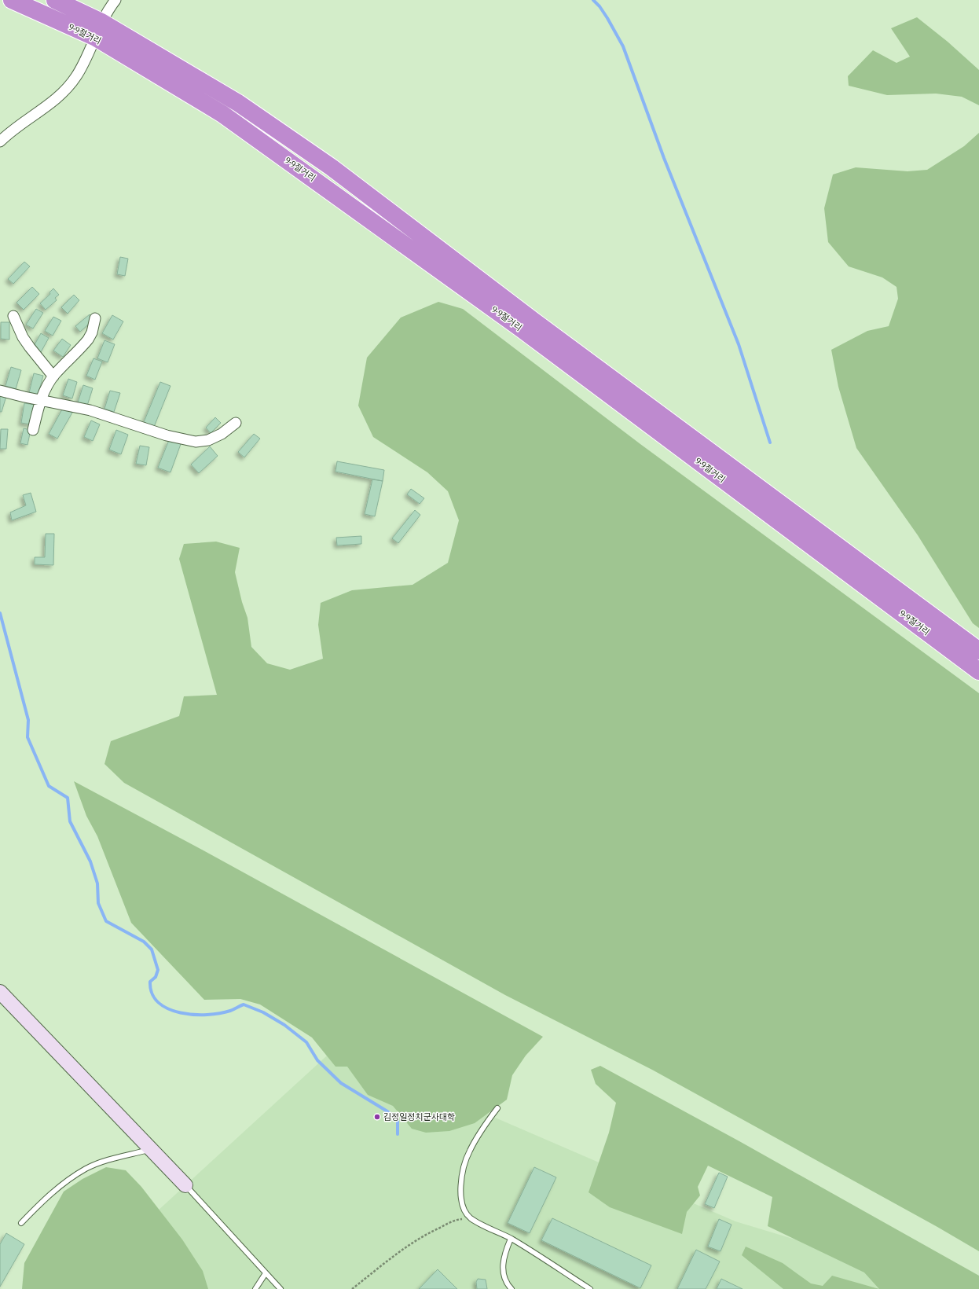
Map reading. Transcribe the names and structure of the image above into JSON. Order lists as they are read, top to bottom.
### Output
{
  "streets": {
    "highway": ["9·9절거리"]
  },
  "places": ["김정일정치군사대학"]
}
